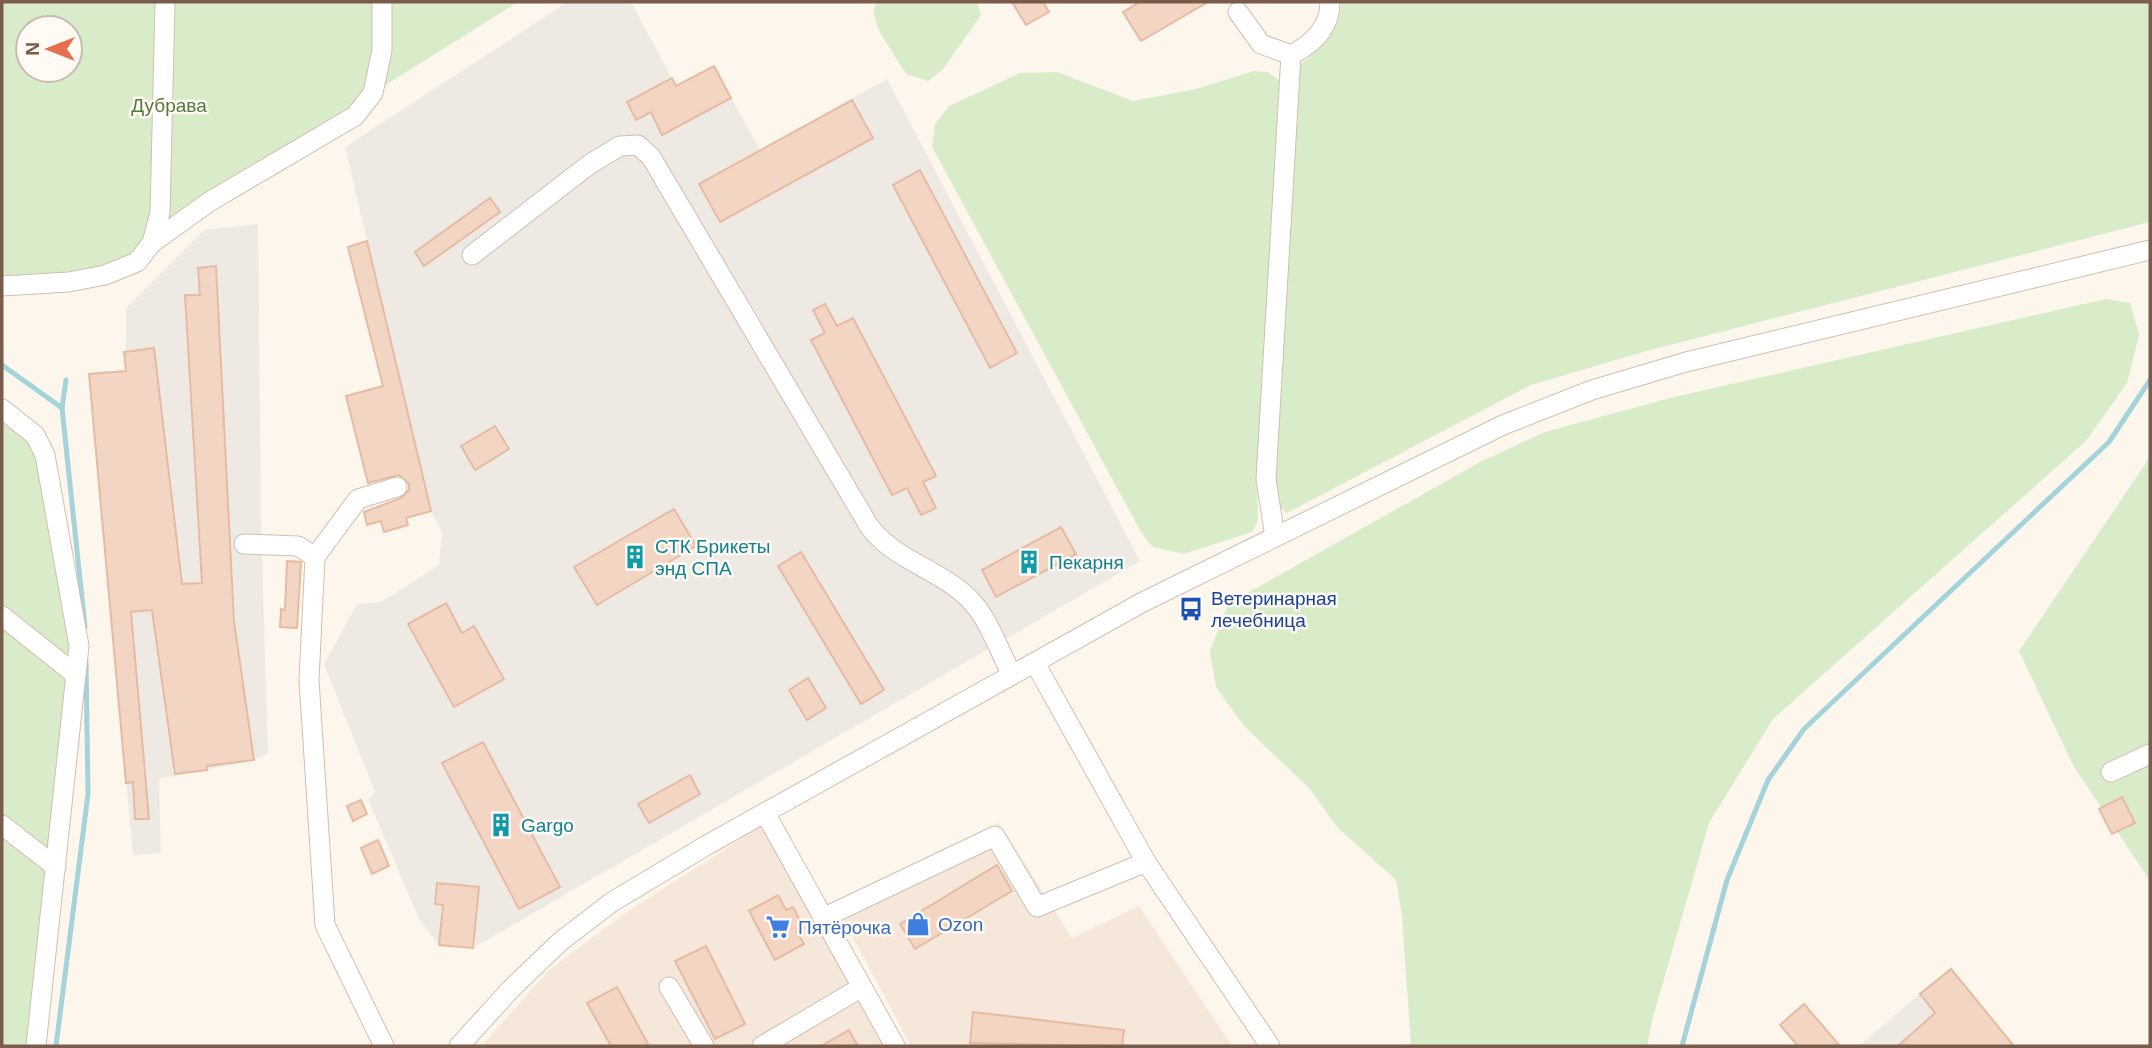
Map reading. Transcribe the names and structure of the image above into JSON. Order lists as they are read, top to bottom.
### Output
{
  "parks": ["Дубрава"],
  "places": {
    "building": ["СТК Брикеты энд СПА", "Пекарня", "Gargo"],
    "bus stop": ["Ветеринарная лечебница"],
    "shop": ["Ozon"],
    "supermarket": ["Пятёрочка"]
  },
  "north": "left"
}
